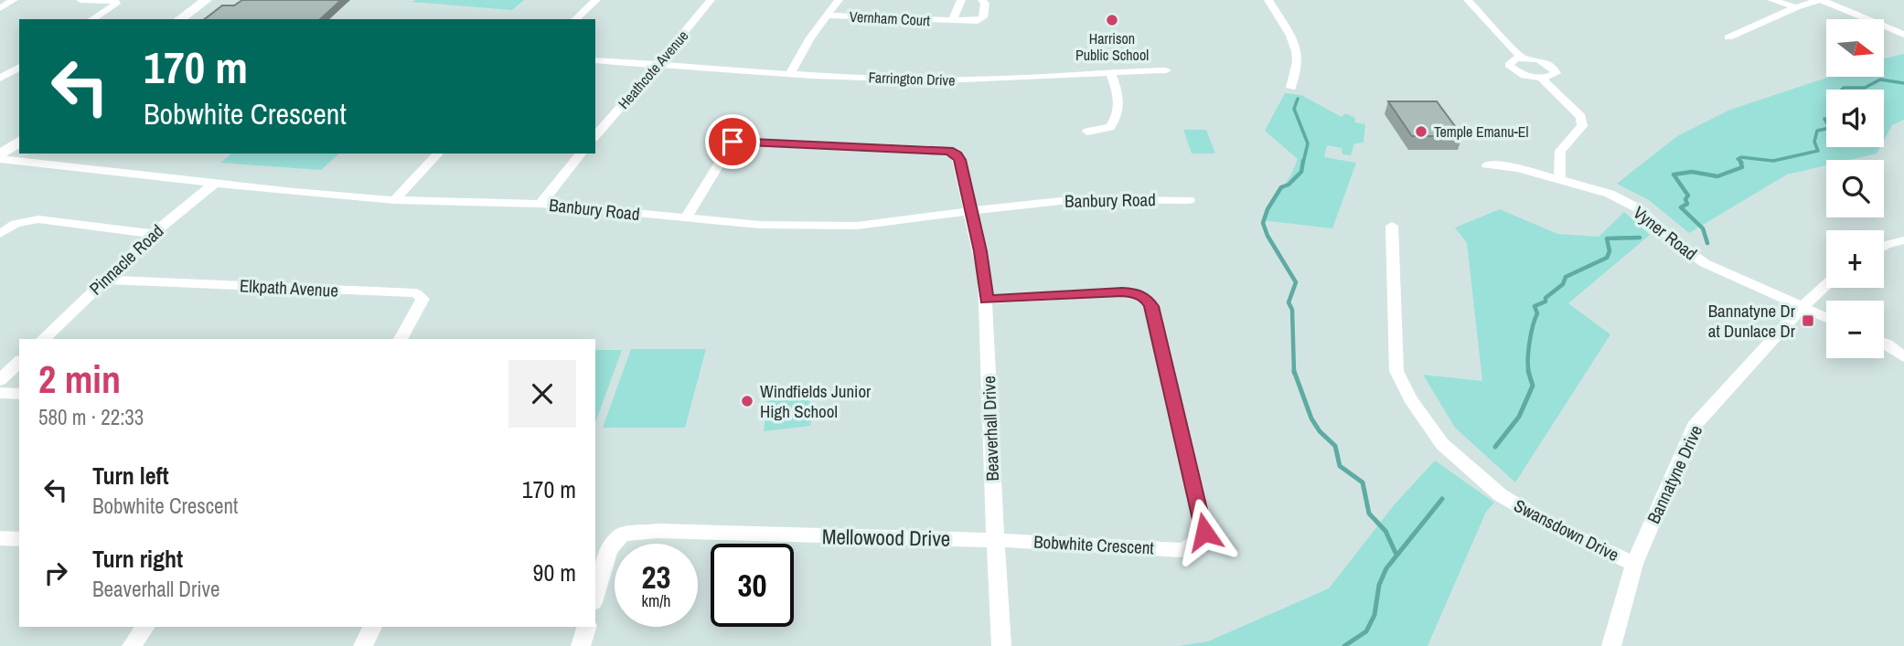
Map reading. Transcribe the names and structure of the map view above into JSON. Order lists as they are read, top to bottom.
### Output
{
  "streets": {
    "street": [
      "Vernham Court",
      "Heathcote Avenue",
      "Farrington Drive",
      "Banbury Road",
      "Vyner Road",
      "Pinnacle Road",
      "Elkpath Avenue",
      "Beaverhall Drive",
      "Bannatyne Drive",
      "Swansdown Drive",
      "Mellowood Drive",
      "Bobwhite Crescent"
    ]
  },
  "crossings": [
    ["Heathcote Avenue", "Farrington Drive"],
    ["Banbury Road", "Pinnacle Road"],
    ["Banbury Road", "Beaverhall Drive"],
    ["Vyner Road", "Bannatyne Drive"],
    ["Pinnacle Road", "Elkpath Avenue"],
    ["Beaverhall Drive", "Mellowood Drive"],
    ["Beaverhall Drive", "Bobwhite Crescent"],
    ["Bannatyne Drive", "Swansdown Drive"],
    ["Mellowood Drive", "Bobwhite Crescent"]
  ],
  "places": {
    "other": ["Harrison Public School", "Temple Emanu-El", "Windfields Junior High School"],
    "transit": ["Bannatyne Dr at Dunlace Dr"]
  },
  "north": "right",
  "page": {
    "map_buttons": ["+", "−"],
    "turn": ["170 m", "Bobwhite Crescent"],
    "heading": ["2 min", "580 m · 22:33"],
    "list": [
      {
        "name": "Turn left",
        "note": "Bobwhite Crescent",
        "value": "170 m"
      },
      {
        "name": "Turn right",
        "note": "Beaverhall Drive",
        "value": "90 m"
      }
    ],
    "speed": "23 km/h",
    "limit": "30"
  }
}
